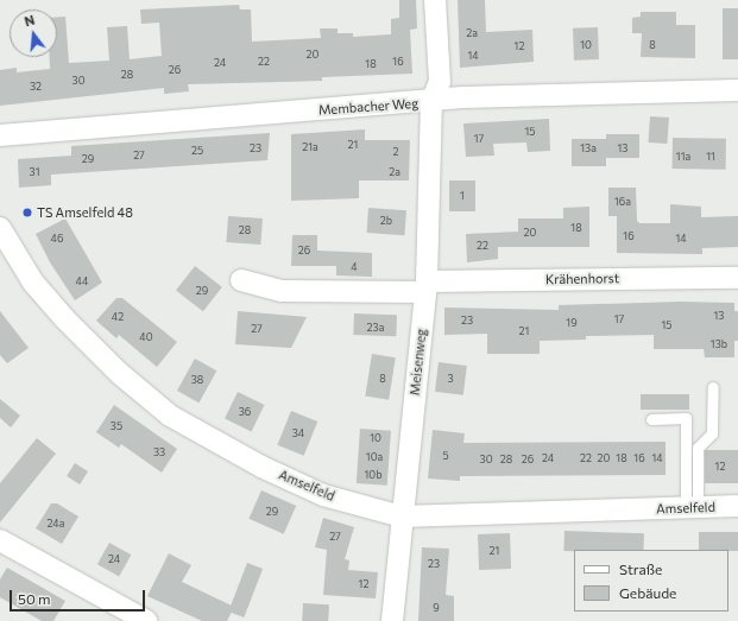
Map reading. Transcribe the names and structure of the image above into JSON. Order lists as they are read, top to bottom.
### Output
{
  "streets": {
    "street": [
      "Membacher Weg",
      "Krähenhorst",
      "Meisenweg",
      "Amselfeld"
    ]
  },
  "crossings": [
    ["Membacher Weg", "Meisenweg"],
    ["Krähenhorst", "Meisenweg"],
    ["Meisenweg", "Amselfeld"]
  ],
  "places": ["TS Amselfeld 48"],
  "house_numbers": [
    "2a",
    "10",
    "8",
    "12",
    "20",
    "14",
    "22",
    "16",
    "24",
    "18",
    "26",
    "28",
    "30",
    "32",
    "15",
    "17",
    "21",
    "21a",
    "23",
    "13a",
    "13",
    "25",
    "2",
    "27",
    "11a",
    "11",
    "29",
    "31",
    "2a",
    "1",
    "16a",
    "2b",
    "18",
    "28",
    "20",
    "16",
    "46",
    "14",
    "22",
    "26",
    "4",
    "44",
    "29",
    "13",
    "42",
    "17",
    "23",
    "19",
    "15",
    "23a",
    "27",
    "21",
    "40",
    "13b",
    "8",
    "3",
    "38",
    "36",
    "35",
    "34",
    "10",
    "33",
    "5",
    "10a",
    "24",
    "22",
    "20",
    "18",
    "16",
    "14",
    "30",
    "28",
    "26",
    "12",
    "10b",
    "29",
    "24a",
    "27",
    "21",
    "24",
    "23",
    "12",
    "9"
  ],
  "legend": ["Straße", "Gebäude"],
  "scale_bar": "50 m",
  "north": "top"
}
